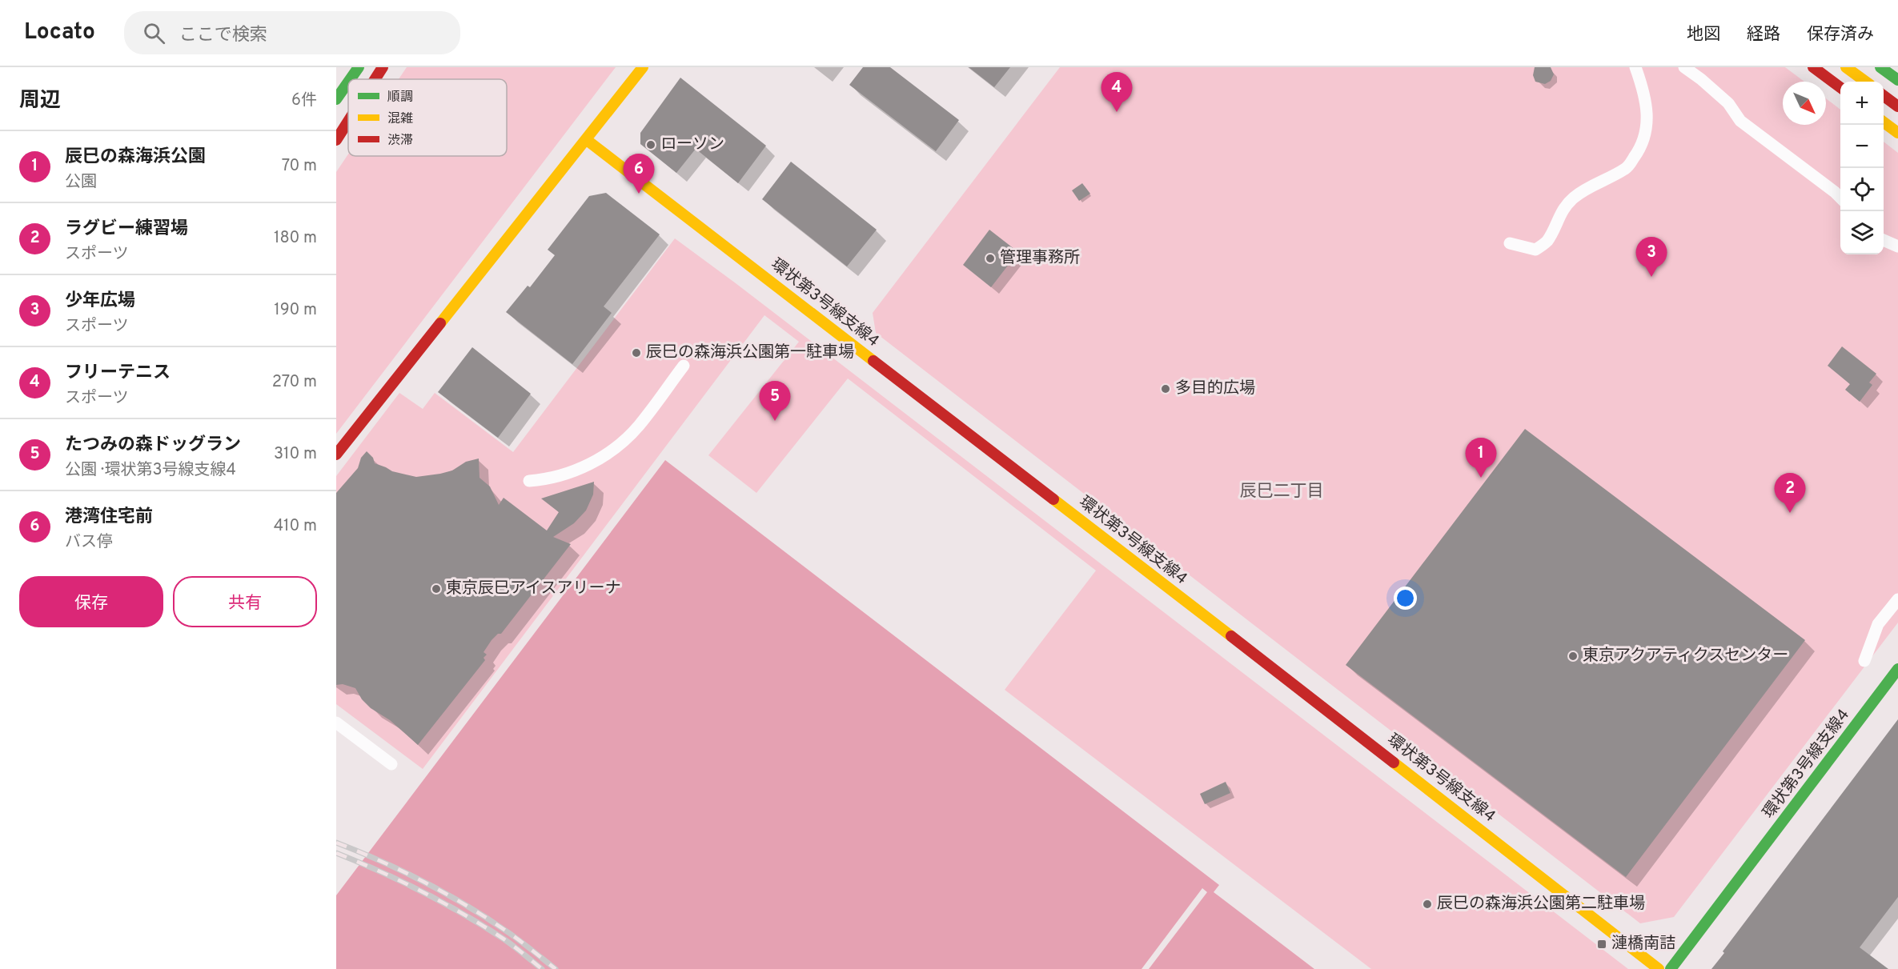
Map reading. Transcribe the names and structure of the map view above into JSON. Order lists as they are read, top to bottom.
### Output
{
  "streets": {
    "main road": ["環状第3号線支線4"]
  },
  "districts": ["辰巳二丁目"],
  "places": {
    "other": [
      "ローソン",
      "管理事務所",
      "辰巳の森海浜公園第一駐車場",
      "多目的広場",
      "東京辰巳アイスアリーナ",
      "東京アクアティクスセンター",
      "辰巳の森海浜公園第二駐車場"
    ],
    "transit": ["漣橋南詰"]
  },
  "legend": ["順調", "混雑", "渋滞"],
  "north": "bottom right",
  "page": {
    "header": "Locato",
    "search": "ここで検索",
    "nav": ["地図", "経路", "保存済み"],
    "heading": ["周辺", "6件"],
    "pins": [
      "4",
      "6",
      "3",
      "5",
      "1",
      "2"
    ],
    "map_buttons": ["+", "−"],
    "list": [
      {
        "mark": "1",
        "name": "辰巳の森海浜公園",
        "note": "公園",
        "value": "70 m"
      },
      {
        "mark": "2",
        "name": "ラグビー練習場",
        "note": "スポーツ",
        "value": "180 m"
      },
      {
        "mark": "3",
        "name": "少年広場",
        "note": "スポーツ",
        "value": "190 m"
      },
      {
        "mark": "4",
        "name": "フリーテニス",
        "note": "スポーツ",
        "value": "270 m"
      },
      {
        "mark": "5",
        "name": "たつみの森ドッグラン",
        "note": "公園 · 環状第3号線支線4",
        "value": "310 m"
      },
      {
        "mark": "6",
        "name": "港湾住宅前",
        "note": "バス停",
        "value": "410 m"
      }
    ],
    "buttons": ["保存", "共有"]
  }
}
